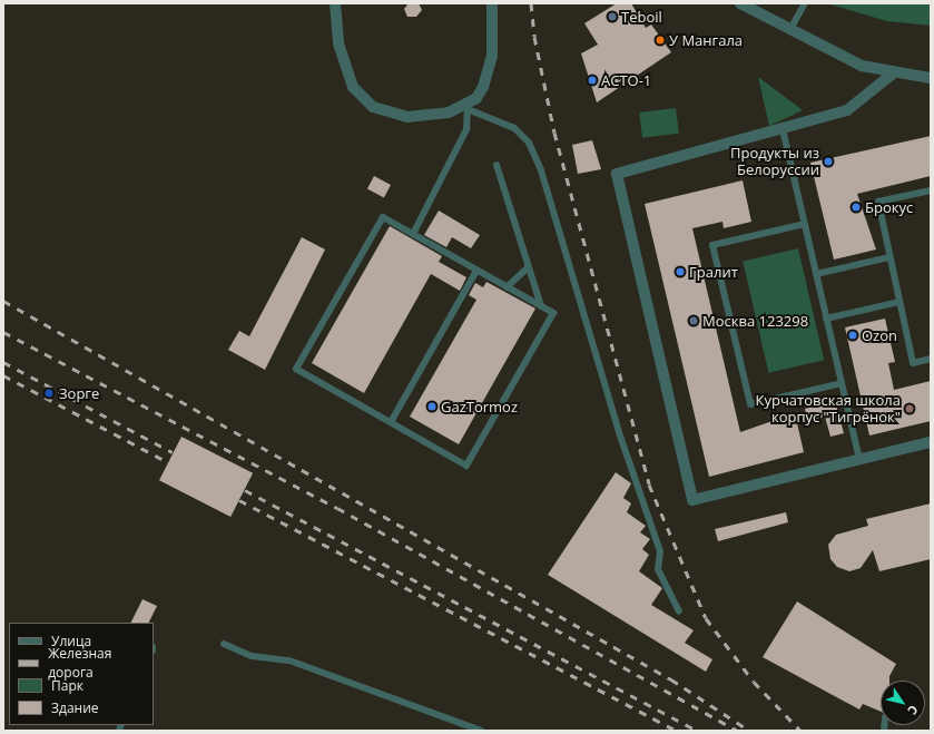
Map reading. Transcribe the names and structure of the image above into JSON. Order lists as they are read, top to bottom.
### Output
{
  "places": [
    "Teboil",
    "У Мангала",
    "АСТО-1",
    "Продукты из Белоруссии",
    "Брокус",
    "Гралит",
    "Москва 123298",
    "Ozon",
    "Зорге",
    "GazTormoz",
    "Курчатовская школа корпус \"Тигрёнок\""
  ],
  "legend": [
    "Улица",
    "Железная дорога",
    "Парк",
    "Здание"
  ],
  "north": "bottom right"
}
